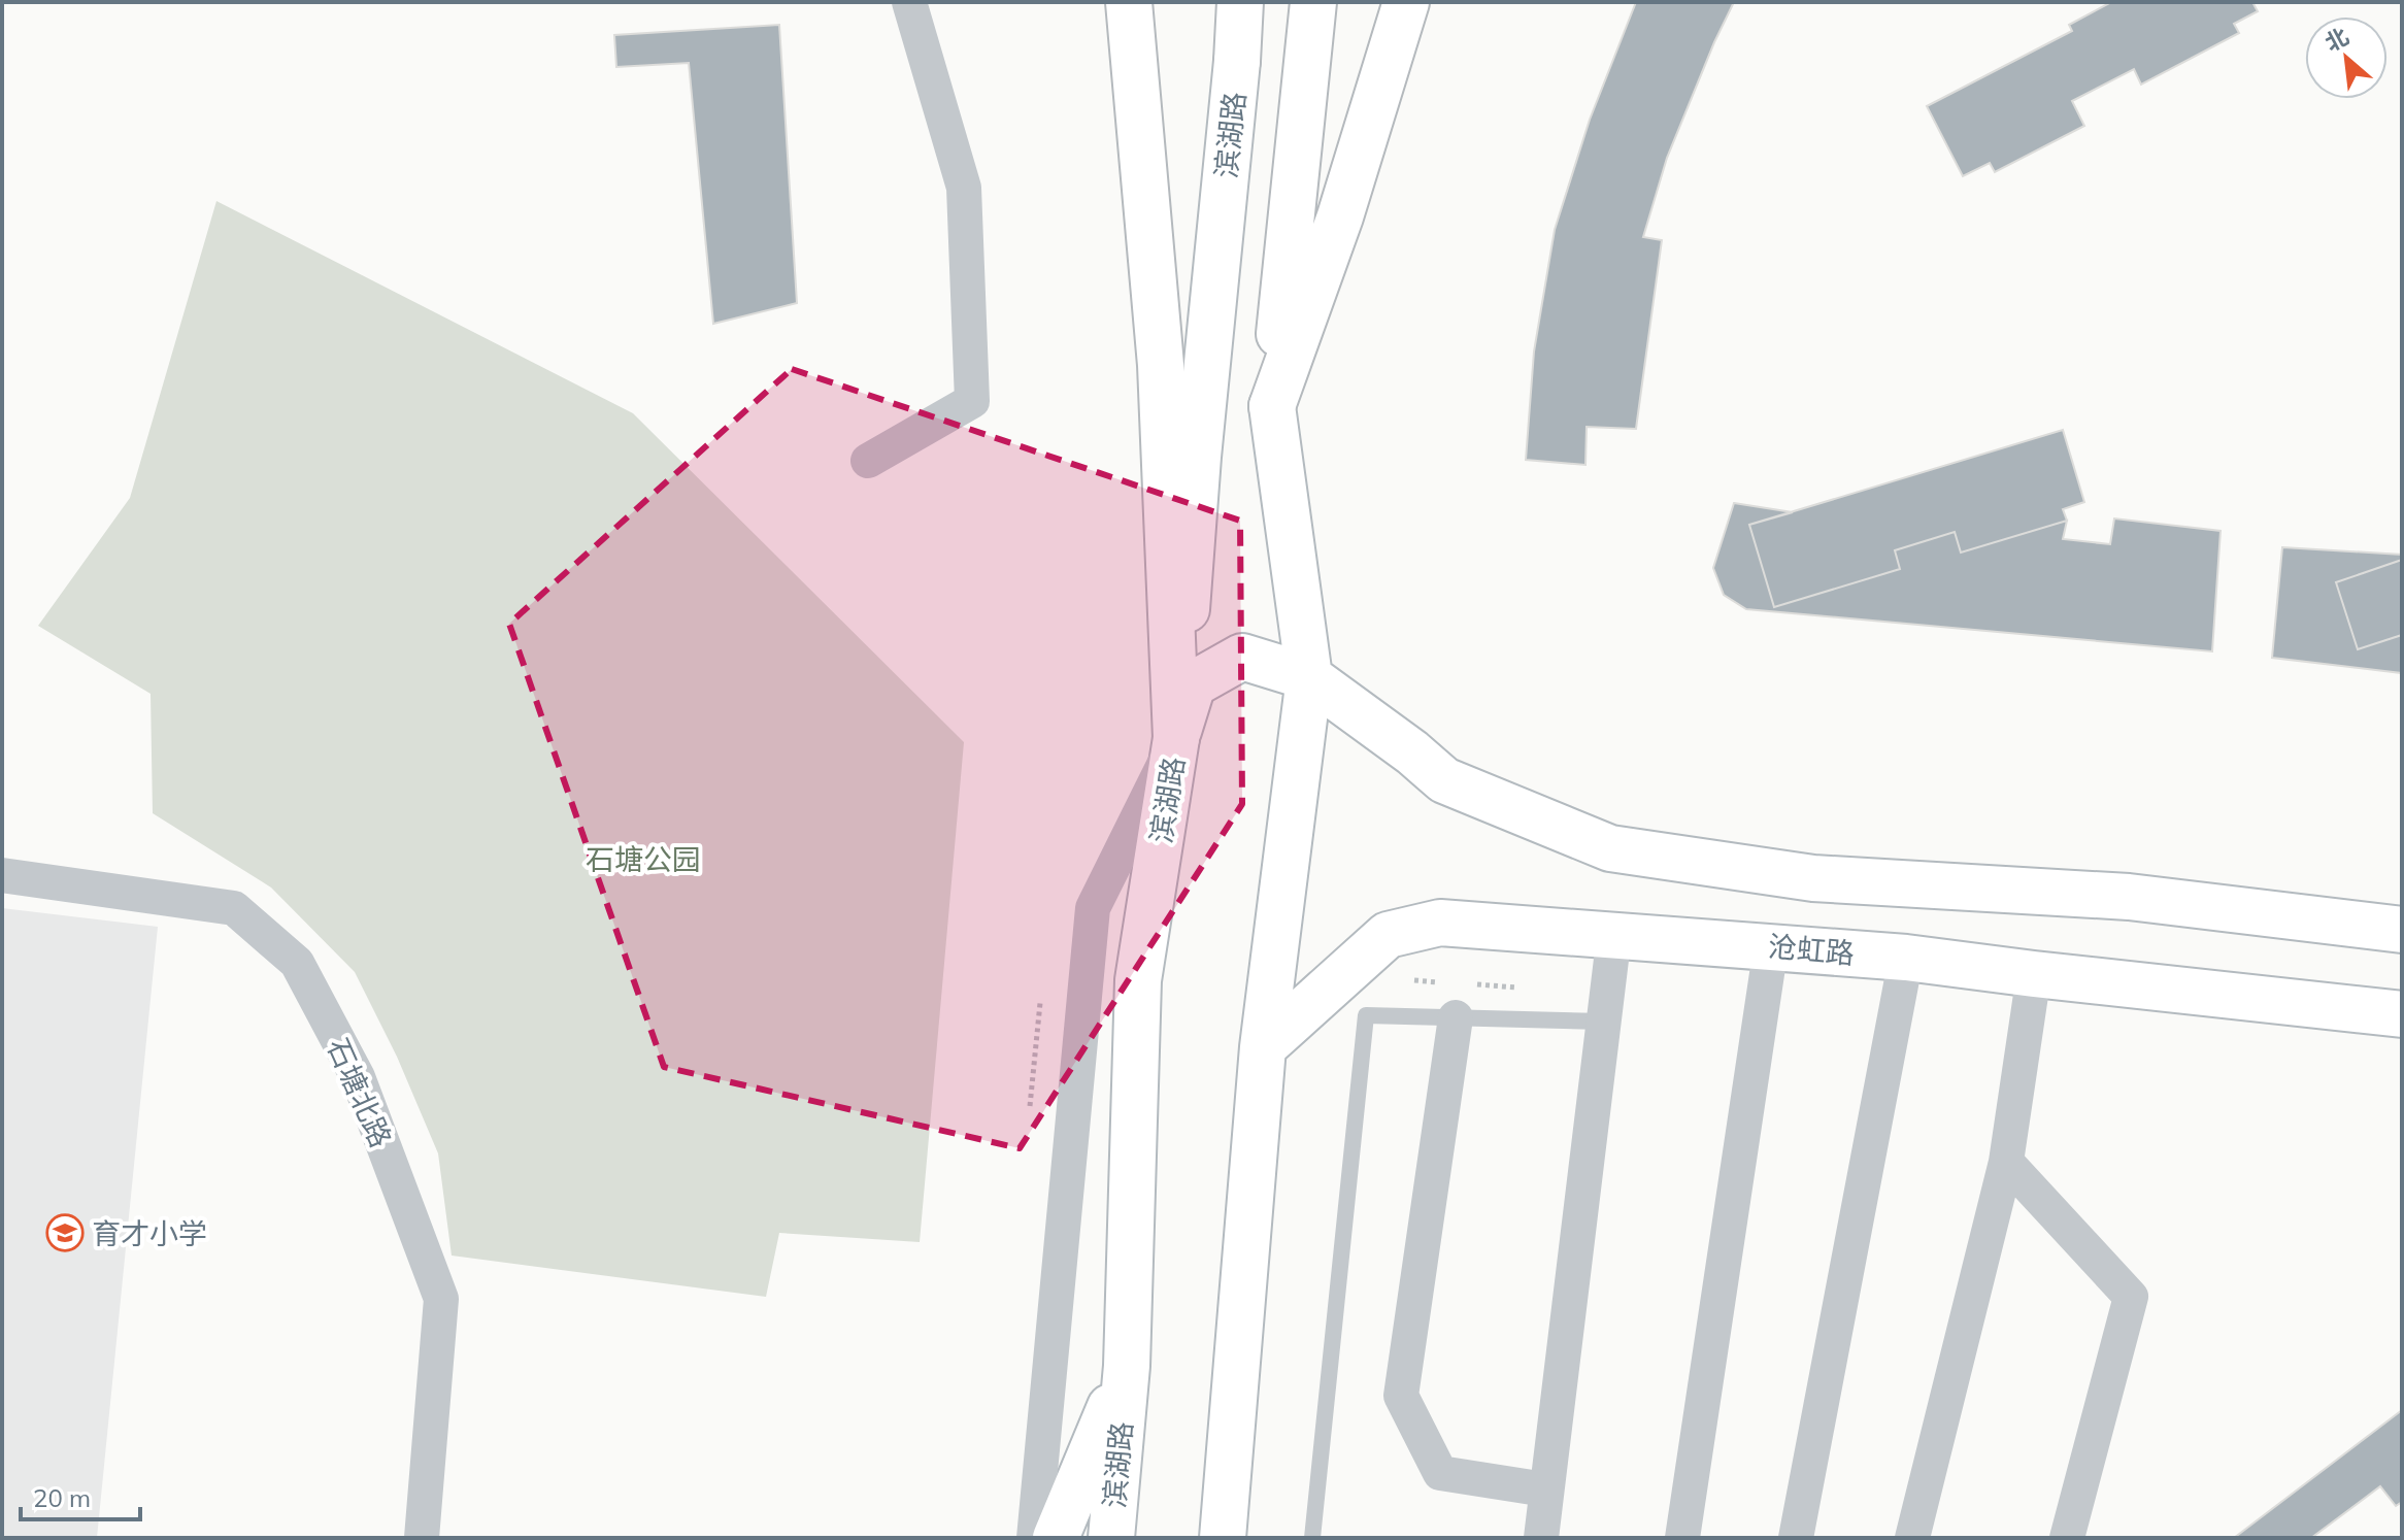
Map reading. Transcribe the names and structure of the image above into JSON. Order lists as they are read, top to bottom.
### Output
{
  "streets": {
    "main road": ["滨湖路", "沧虹路"],
    "street": ["石塘北路"]
  },
  "parks": ["石塘公园"],
  "places": {
    "school or university": ["育才小学"]
  },
  "scale_bar": "20 m",
  "north": "top left"
}
